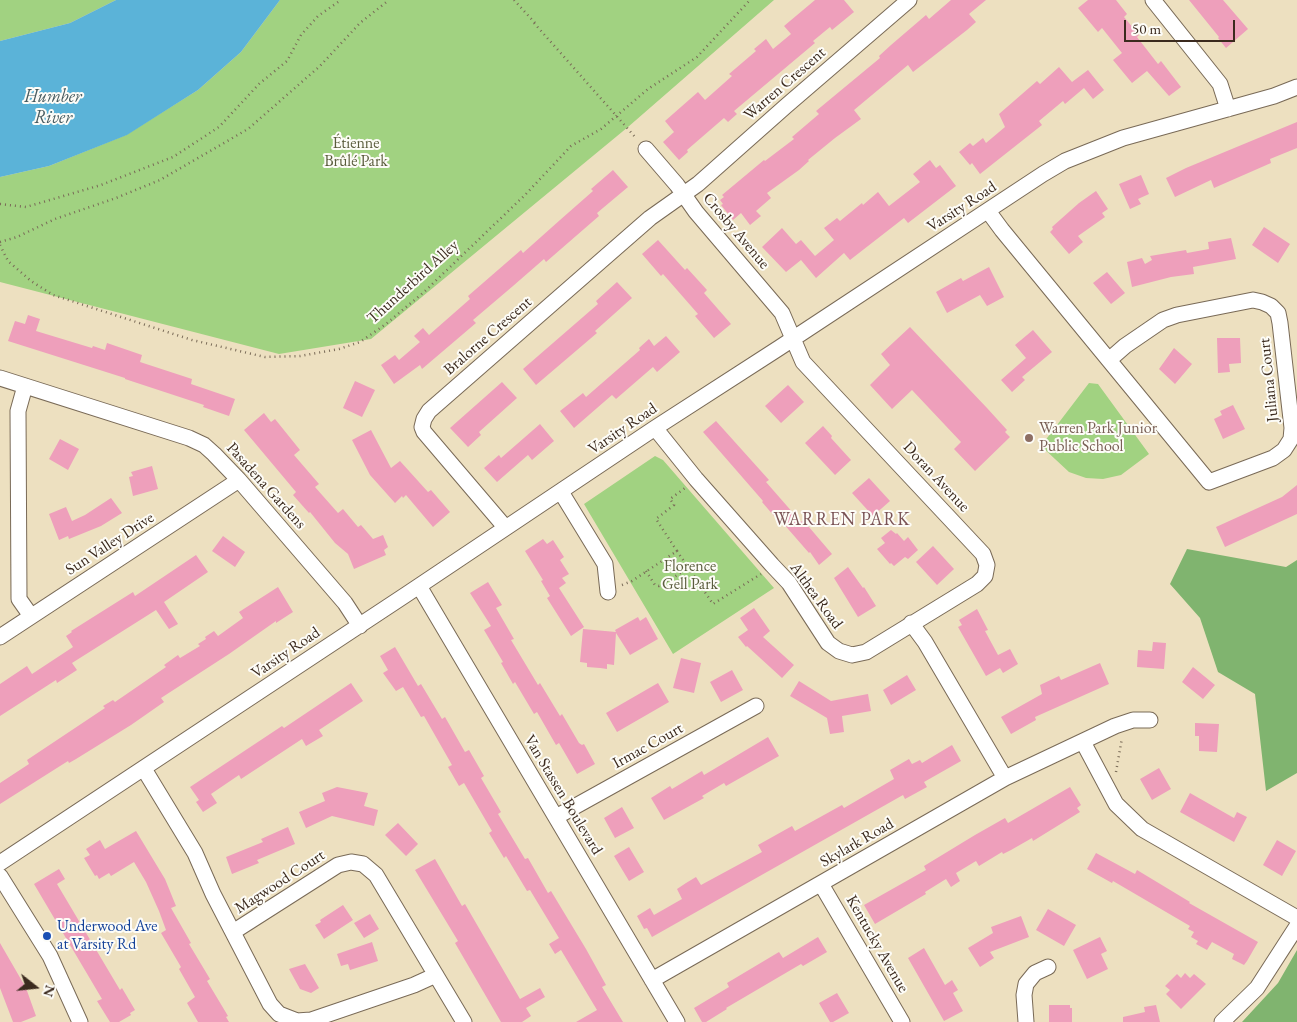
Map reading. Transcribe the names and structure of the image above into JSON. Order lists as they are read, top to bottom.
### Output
{
  "streets": {
    "street": [
      "Warren Crescent",
      "Varsity Road",
      "Crosby Avenue",
      "Bralorne Crescent",
      "Juliana Court",
      "Doran Avenue",
      "Pasadena Gardens",
      "Sun Valley Drive",
      "Althea Road",
      "Irmac Court",
      "Van Stassen Boulevard",
      "Skylark Road",
      "Magwood Court",
      "Kentucky Avenue"
    ],
    "path": ["Thunderbird Alley"]
  },
  "crossings": [
    ["Warren Crescent", "Crosby Avenue"],
    ["Warren Crescent", "Bralorne Crescent"],
    ["Varsity Road", "Crosby Avenue"],
    ["Varsity Road", "Bralorne Crescent"],
    ["Varsity Road", "Juliana Court"],
    ["Varsity Road", "Doran Avenue"],
    ["Varsity Road", "Pasadena Gardens"],
    ["Varsity Road", "Althea Road"],
    ["Varsity Road", "Van Stassen Boulevard"],
    ["Varsity Road", "Magwood Court"],
    ["Crosby Avenue", "Bralorne Crescent"],
    ["Crosby Avenue", "Doran Avenue"],
    ["Doran Avenue", "Althea Road"],
    ["Pasadena Gardens", "Sun Valley Drive"],
    ["Irmac Court", "Van Stassen Boulevard"],
    ["Van Stassen Boulevard", "Skylark Road"],
    ["Skylark Road", "Kentucky Avenue"]
  ],
  "districts": ["WARREN PARK"],
  "water": ["Humber River"],
  "parks": ["Étienne Brûlé Park", "Florence Gell Park"],
  "places": ["Warren Park Junior Public School", "Underwood Ave at Varsity Rd"],
  "scale_bar": "50 m",
  "north": "right"
}
